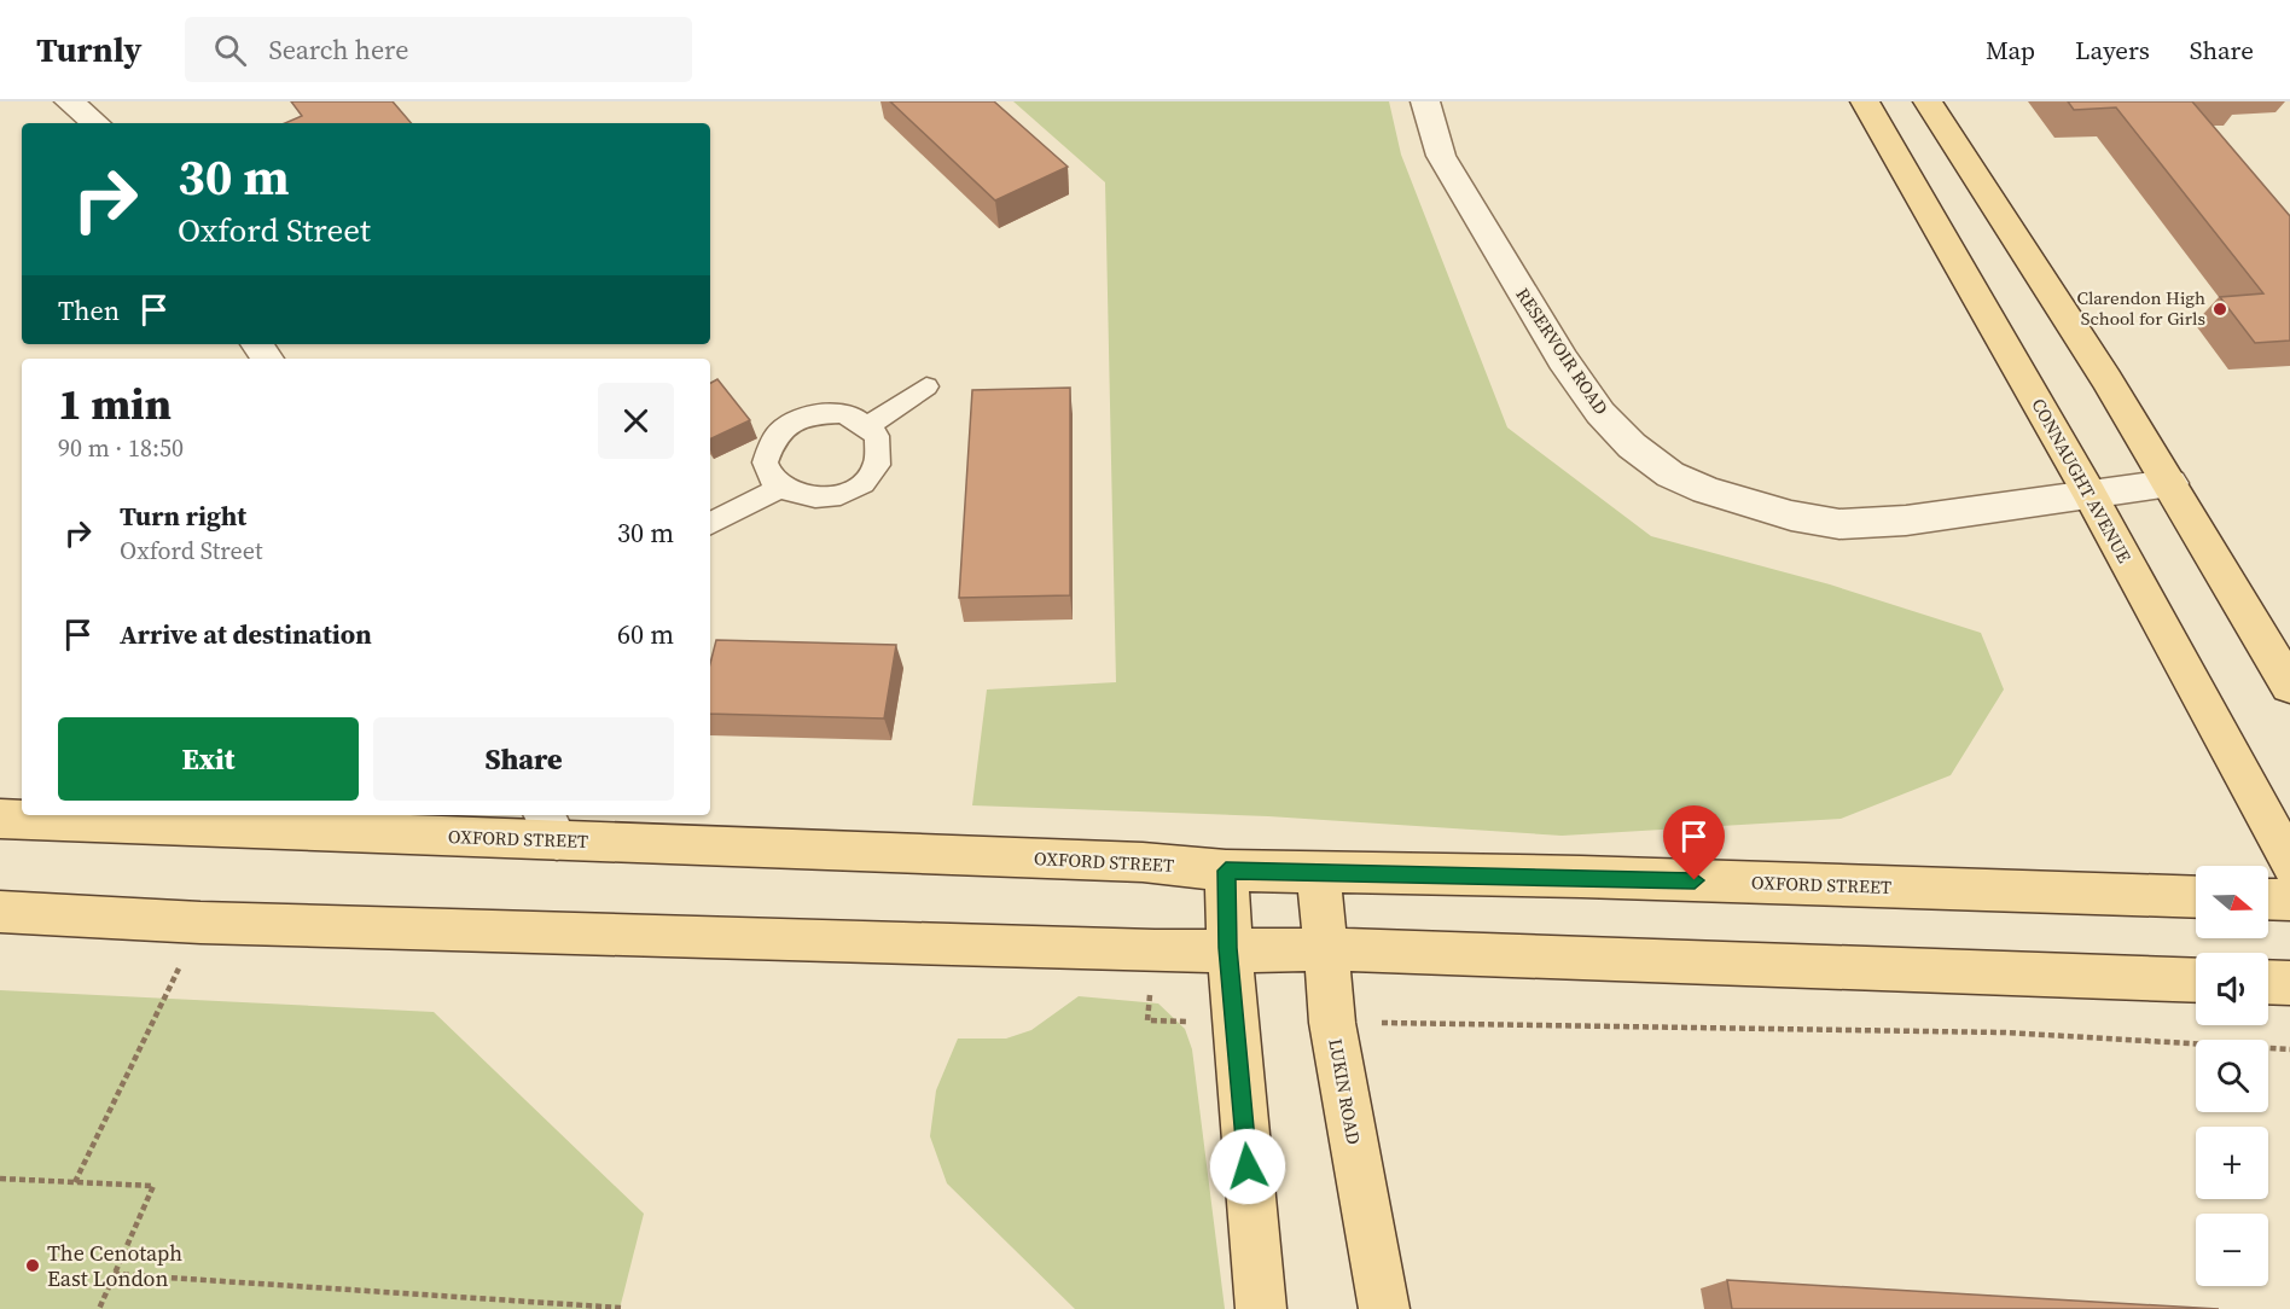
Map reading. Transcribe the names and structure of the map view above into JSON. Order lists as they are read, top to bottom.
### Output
{
  "streets": {
    "main road": ["CONNAUGHT AVENUE", "OXFORD STREET", "LUKIN ROAD"],
    "street": ["RESERVOIR ROAD"]
  },
  "crossings": [
    ["RESERVOIR ROAD", "CONNAUGHT AVENUE"],
    ["OXFORD STREET", "LUKIN ROAD"]
  ],
  "places": ["Clarendon High School for Girls", "The Cenotaph East London"],
  "north": "right",
  "page": {
    "header": "Turnly",
    "search": "Search here",
    "nav": ["Map", "Layers", "Share"],
    "turn": ["30 m", "Oxford Street"],
    "then": "Then",
    "heading": ["1 min", "90 m · 18:50"],
    "list": [
      {
        "name": "Turn right",
        "note": "Oxford Street",
        "value": "30 m"
      },
      {
        "name": "Arrive at destination",
        "value": "60 m"
      }
    ],
    "buttons": ["Exit", "Share"],
    "map_buttons": ["+", "−"]
  }
}
